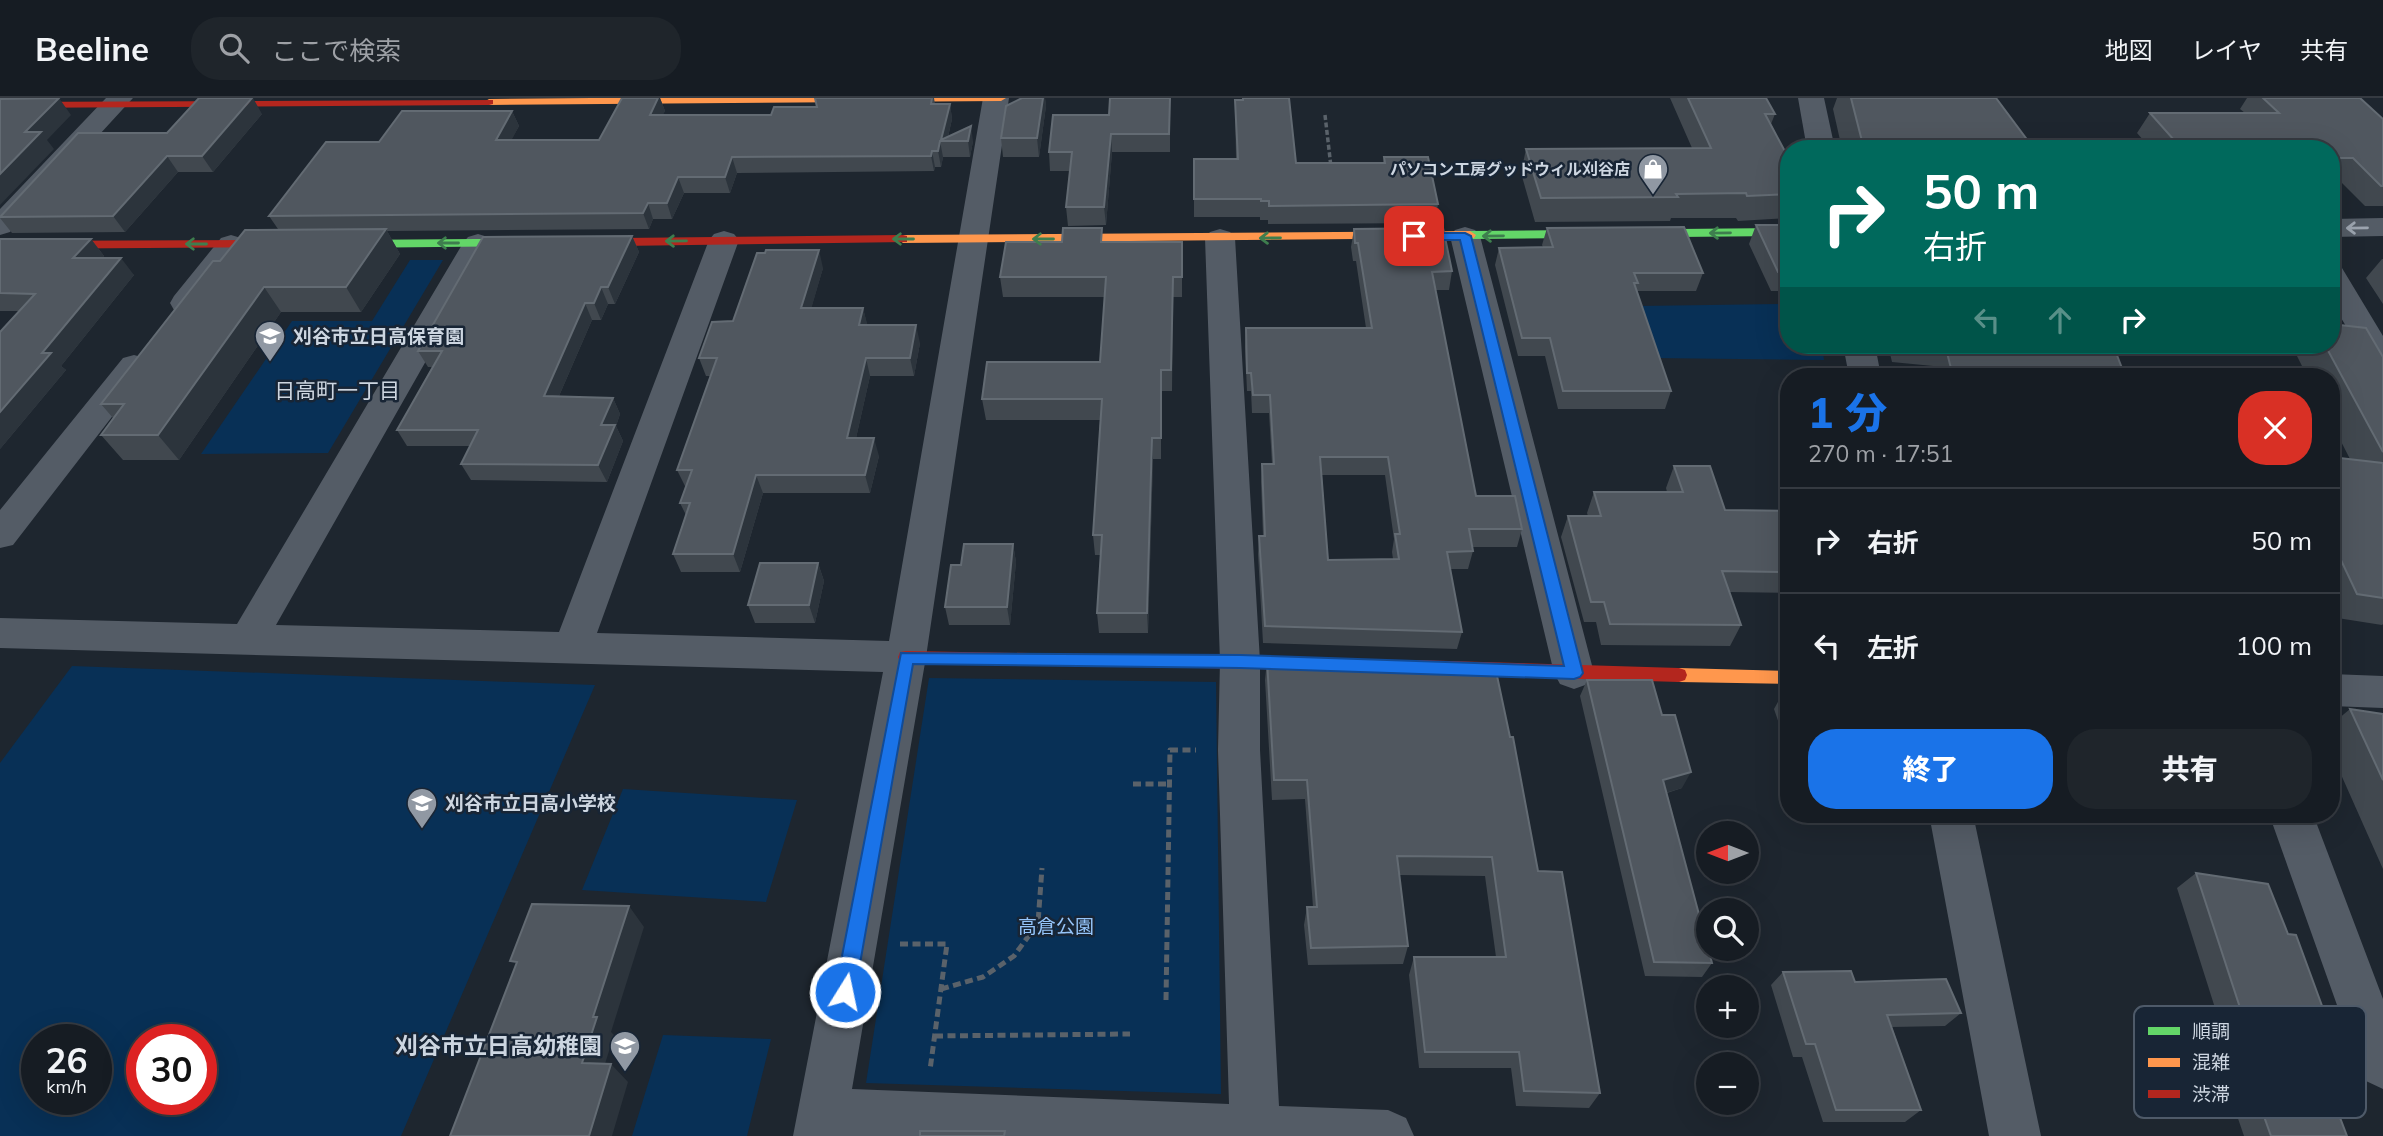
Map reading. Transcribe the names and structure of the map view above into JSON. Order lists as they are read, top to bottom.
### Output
{
  "districts": ["日高町一丁目"],
  "parks": ["高倉公園"],
  "places": {
    "shop": ["パソコン工房グッドウィル刈谷店"],
    "school or university": ["刈谷市立日高保育園", "刈谷市立日高小学校", "刈谷市立日高幼稚園"]
  },
  "legend": ["順調", "混雑", "渋滞"],
  "north": "left",
  "page": {
    "header": "Beeline",
    "search": "ここで検索",
    "nav": ["地図", "レイヤ", "共有"],
    "turn": ["50 m", "右折"],
    "heading": ["1 分", "270 m · 17:51"],
    "list": [
      {
        "name": "右折",
        "value": "50 m"
      },
      {
        "name": "左折",
        "value": "100 m"
      }
    ],
    "buttons": ["終了", "共有"],
    "map_buttons": ["+", "−"],
    "speed": "26 km/h",
    "limit": "30"
  }
}
